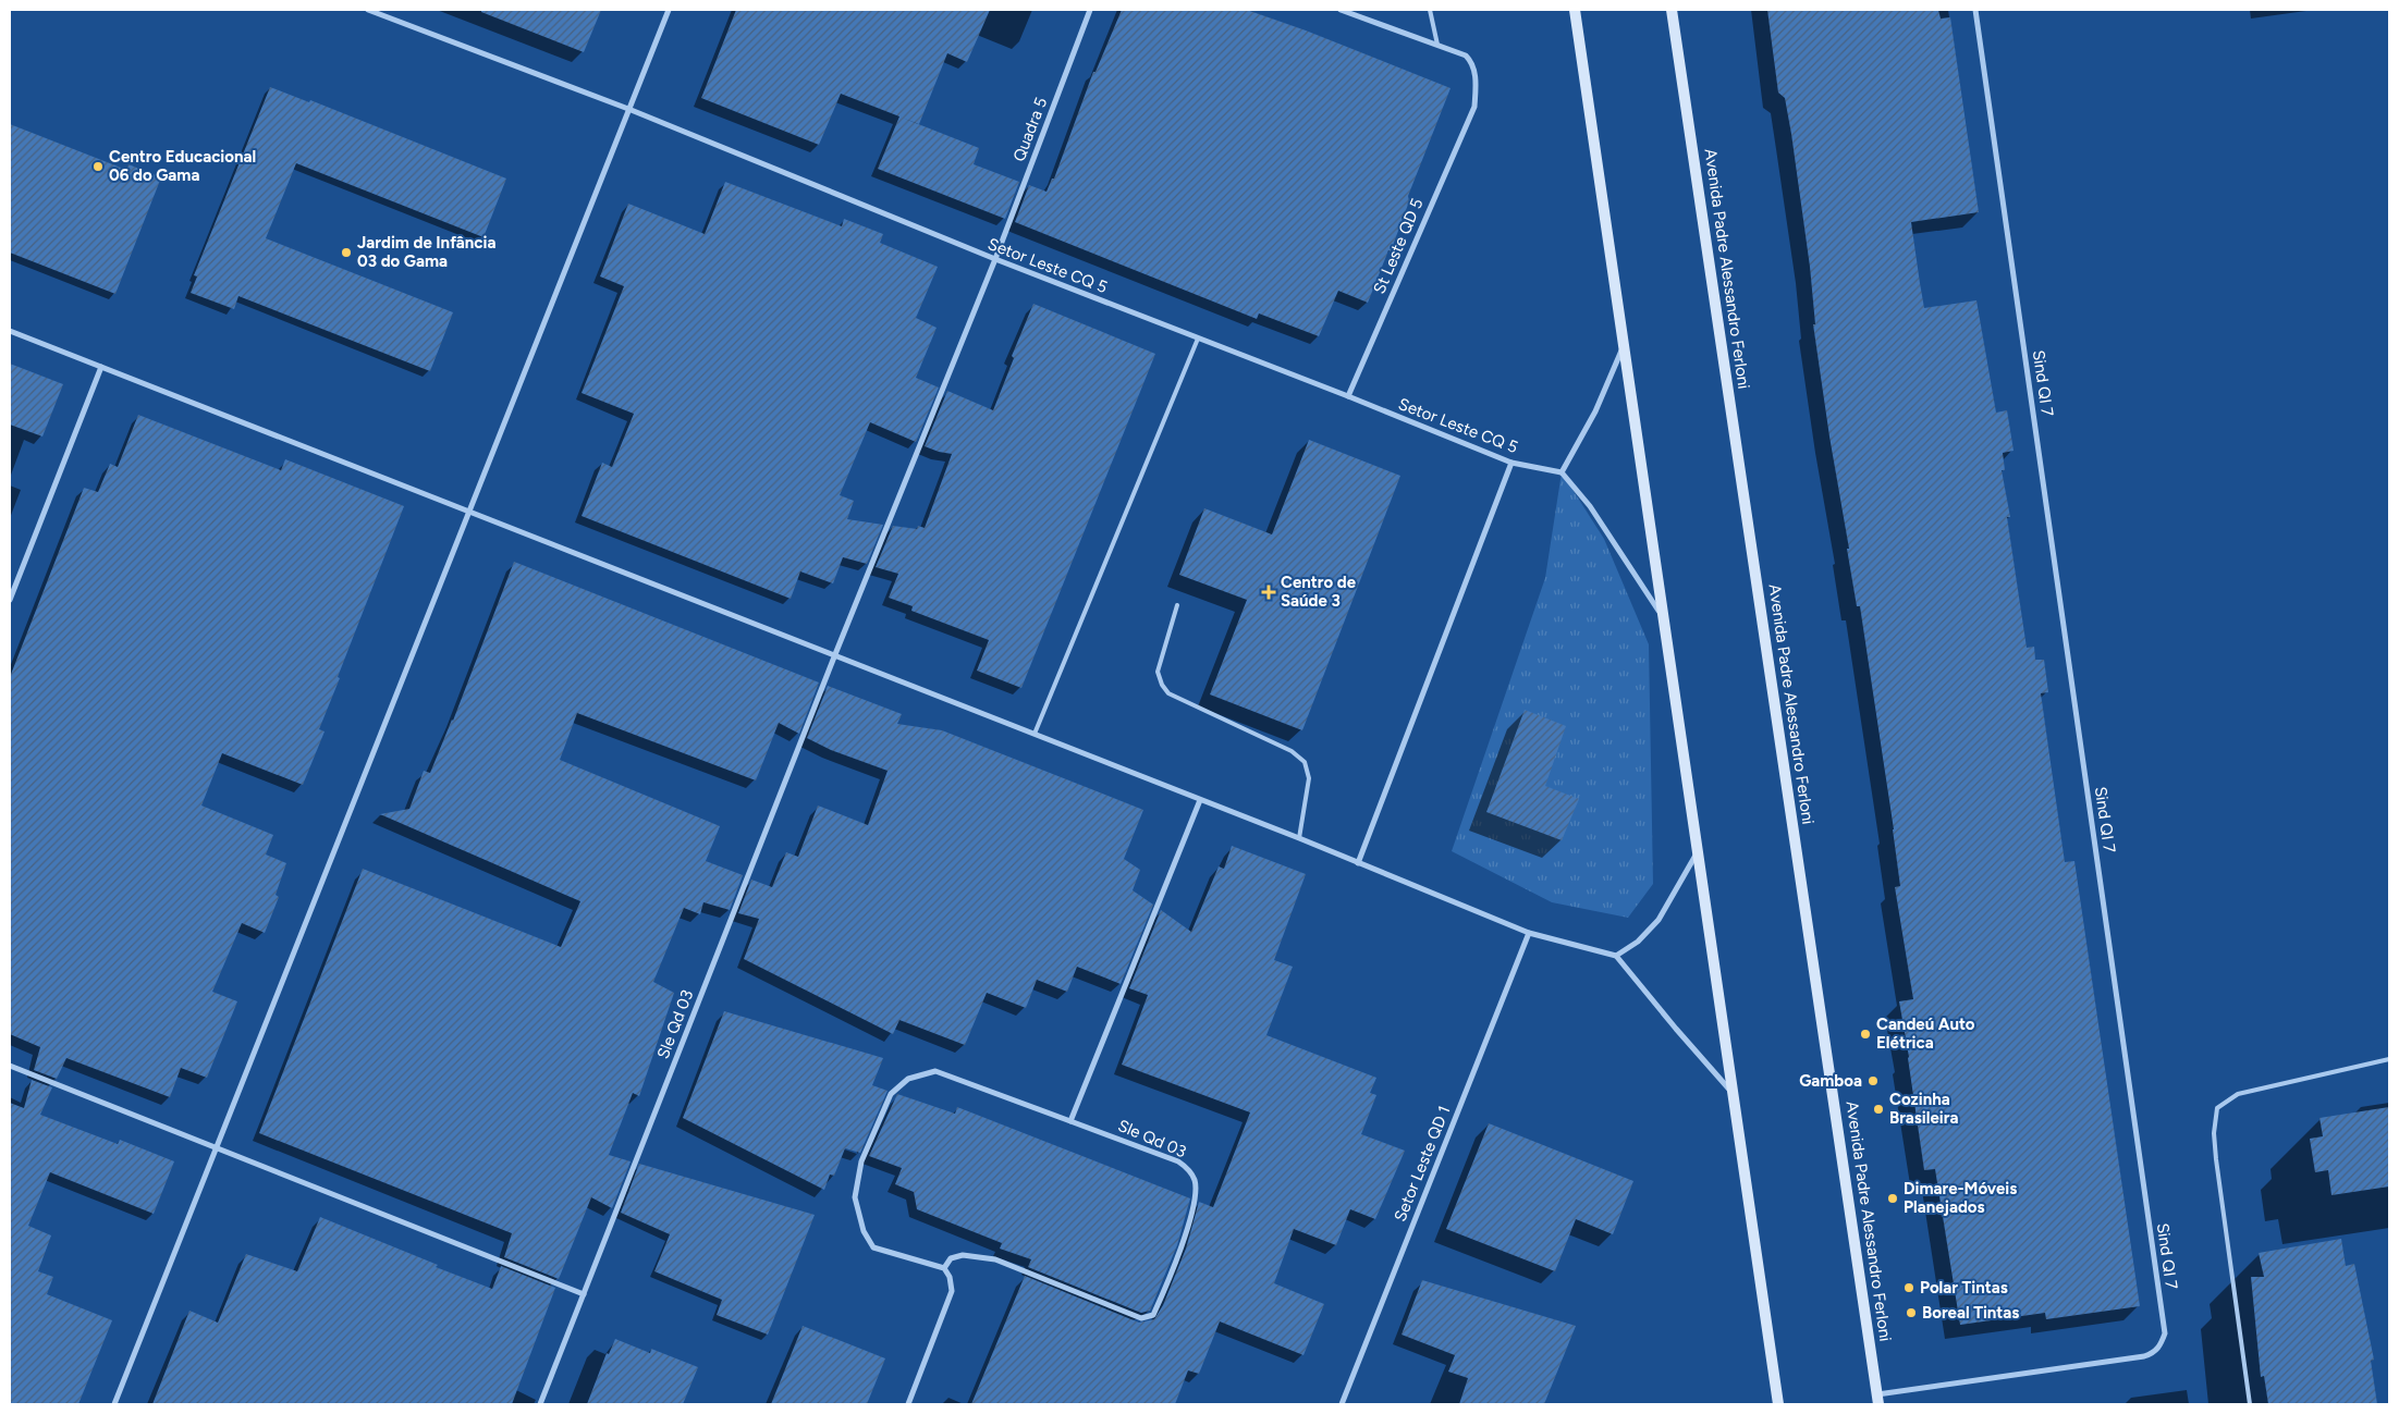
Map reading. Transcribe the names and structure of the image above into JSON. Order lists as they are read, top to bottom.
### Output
{
  "streets": {
    "main road": ["Avenida Padre Alessandro Ferloni"],
    "street": [
      "Quadra 5",
      "St Leste QD 5",
      "Setor Leste CQ 5",
      "Sind QI 7",
      "Sle Qd 03",
      "Setor Leste QD 1"
    ]
  },
  "crossings": [
    ["Quadra 5", "Setor Leste CQ 5"],
    ["Quadra 5", "Sle Qd 03"],
    ["St Leste QD 5", "Setor Leste CQ 5"],
    ["Avenida Padre Alessandro Ferloni", "Sind QI 7"]
  ],
  "places": {
    "other": [
      "Centro Educacional 06 do Gama",
      "Jardim de Infância 03 do Gama",
      "Candeú Auto Elétrica",
      "Gamboa",
      "Cozinha Brasileira",
      "Dimare-Móveis Planejados",
      "Polar Tintas",
      "Boreal Tintas"
    ],
    "health": ["Centro de Saúde 3"]
  }
}
